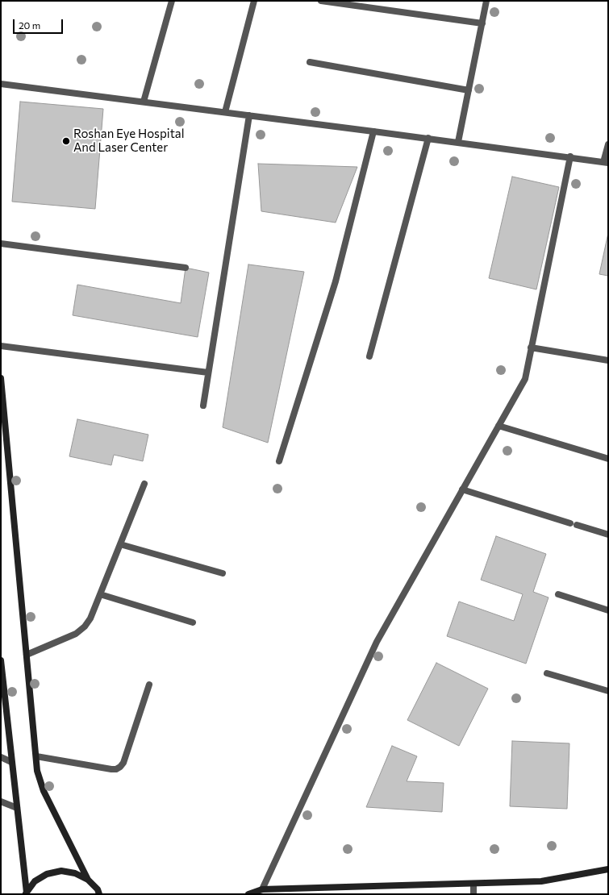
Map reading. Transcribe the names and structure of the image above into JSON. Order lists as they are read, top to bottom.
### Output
{
  "places": ["Roshan Eye Hospital And Laser Center"],
  "scale_bar": "20 m"
}
